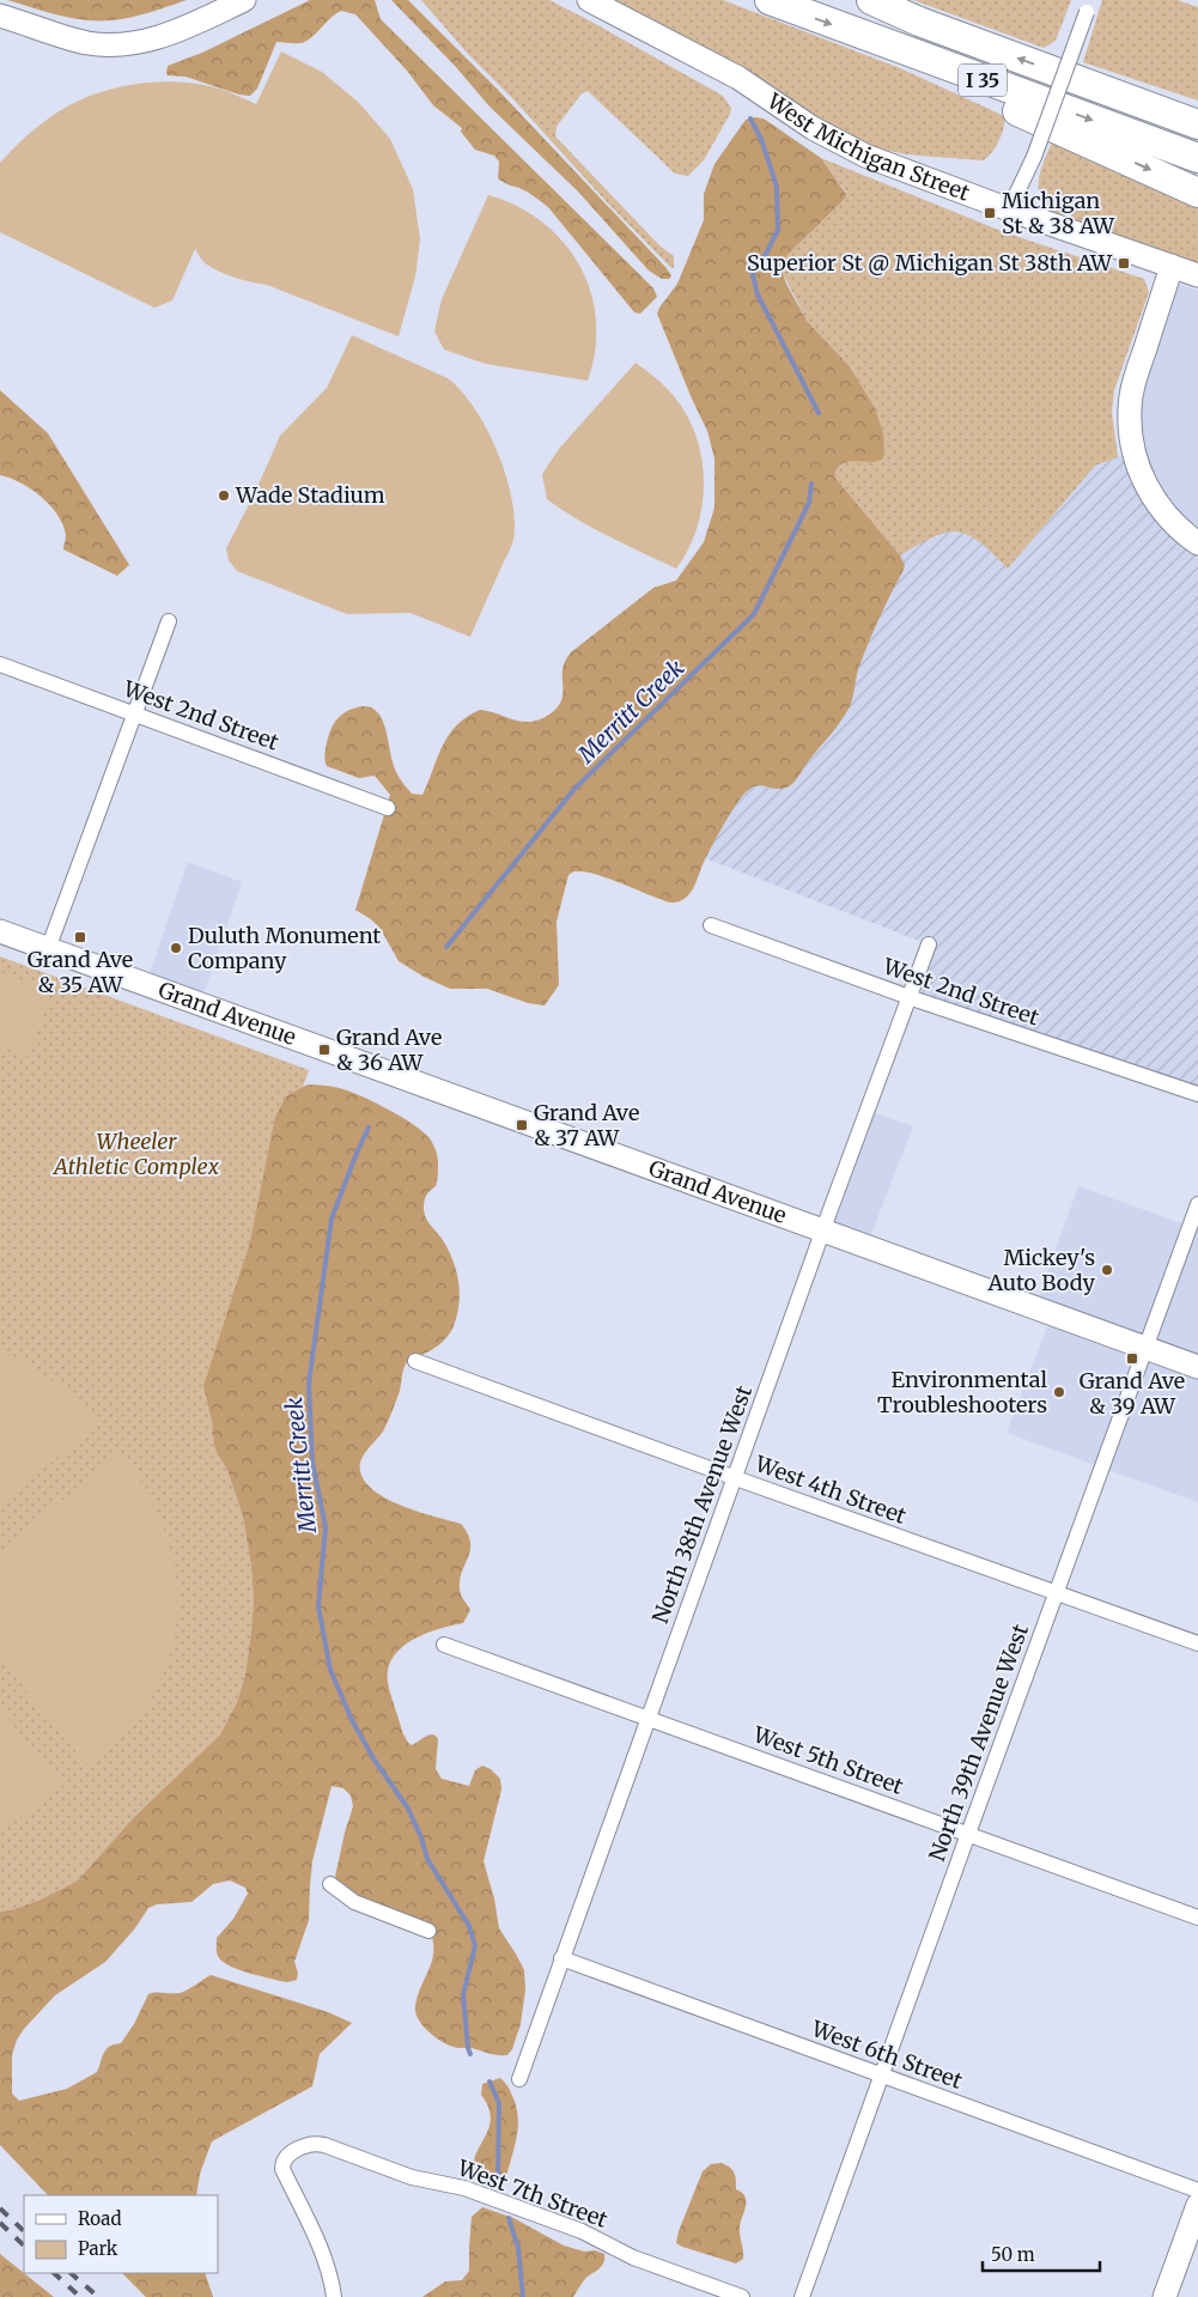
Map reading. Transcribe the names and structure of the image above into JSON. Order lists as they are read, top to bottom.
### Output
{
  "streets": {
    "highway": ["I 35"],
    "street": [
      "West Michigan Street",
      "West 2nd Street",
      "Grand Avenue",
      "West 4th Street",
      "North 38th Avenue West",
      "North 39th Avenue West",
      "West 5th Street",
      "West 6th Street",
      "West 7th Street"
    ]
  },
  "crossings": [
    ["West 2nd Street", "North 38th Avenue West"],
    ["Grand Avenue", "North 38th Avenue West"],
    ["Grand Avenue", "North 39th Avenue West"],
    ["West 4th Street", "North 38th Avenue West"],
    ["West 4th Street", "North 39th Avenue West"],
    ["North 38th Avenue West", "West 5th Street"],
    ["North 38th Avenue West", "West 6th Street"],
    ["North 39th Avenue West", "West 5th Street"],
    ["North 39th Avenue West", "West 6th Street"]
  ],
  "water": ["Merritt Creek"],
  "parks": ["Wheeler Athletic Complex"],
  "places": {
    "transit": [
      "Michigan St & 38 AW",
      "Superior St @ Michigan St 38th AW",
      "Grand Ave & 35 AW",
      "Grand Ave & 36 AW",
      "Grand Ave & 37 AW",
      "Grand Ave & 39 AW"
    ],
    "other": [
      "Wade Stadium",
      "Duluth Monument Company",
      "Mickey's Auto Body",
      "Environmental Troubleshooters"
    ]
  },
  "legend": ["Road", "Park"],
  "scale_bar": "50 m"
}
